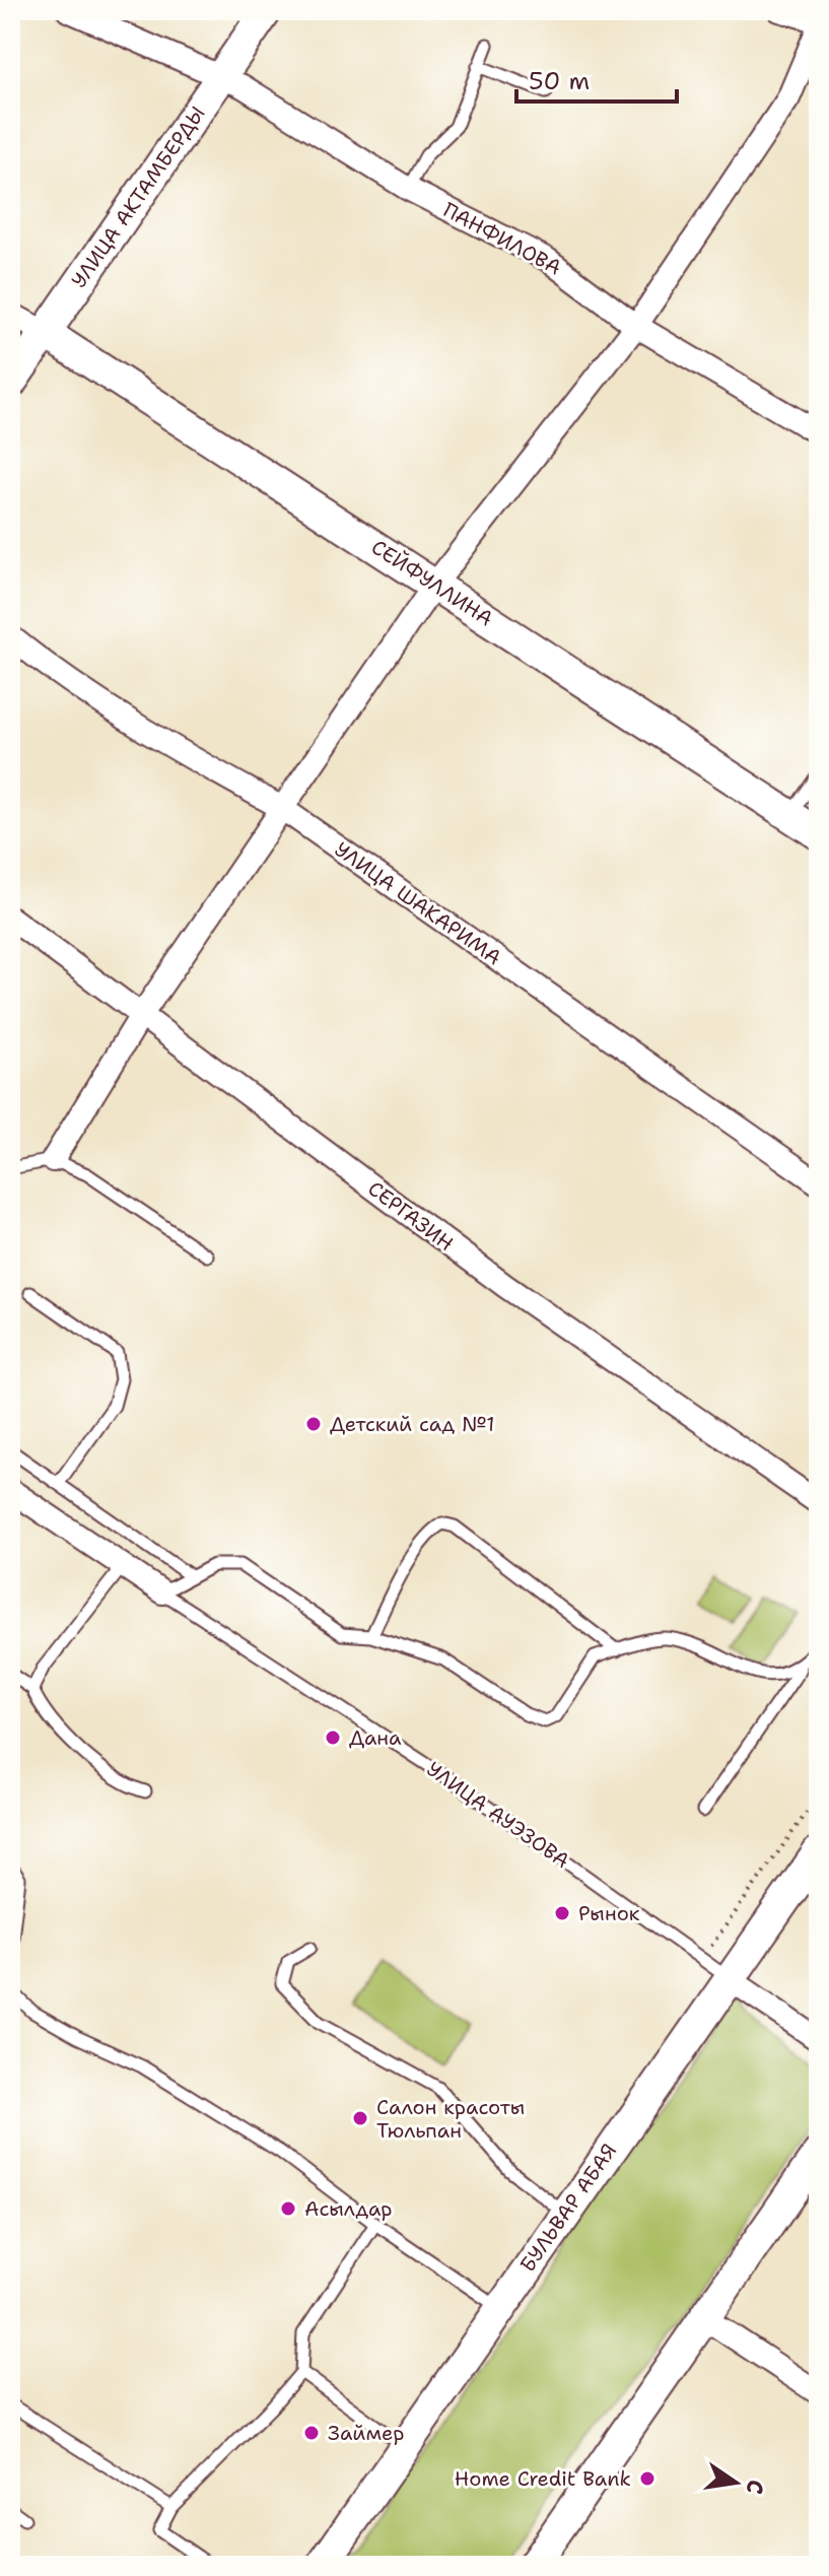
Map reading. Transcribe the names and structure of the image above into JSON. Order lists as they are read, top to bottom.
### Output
{
  "streets": {
    "main road": ["УЛИЦА АКТАМБЕРДЫ", "СЕЙФУЛЛИНА", "БУЛЬВАР АБАЯ"],
    "street": [
      "ПАНФИЛОВА",
      "УЛИЦА ШАКАРИМА",
      "СЕРГАЗИН",
      "УЛИЦА АУЭЗОВА"
    ]
  },
  "crossings": [
    ["УЛИЦА АКТАМБЕРДЫ", "ПАНФИЛОВА"],
    ["УЛИЦА АКТАМБЕРДЫ", "СЕЙФУЛЛИНА"],
    ["УЛИЦА АУЭЗОВА", "БУЛЬВАР АБАЯ"]
  ],
  "places": [
    "Детский сад №1",
    "Дана",
    "Рынок",
    "Салон красоты Тюльпан",
    "Асылдар",
    "Займер",
    "Home Credit Bank"
  ],
  "scale_bar": "50 m",
  "north": "right"
}
